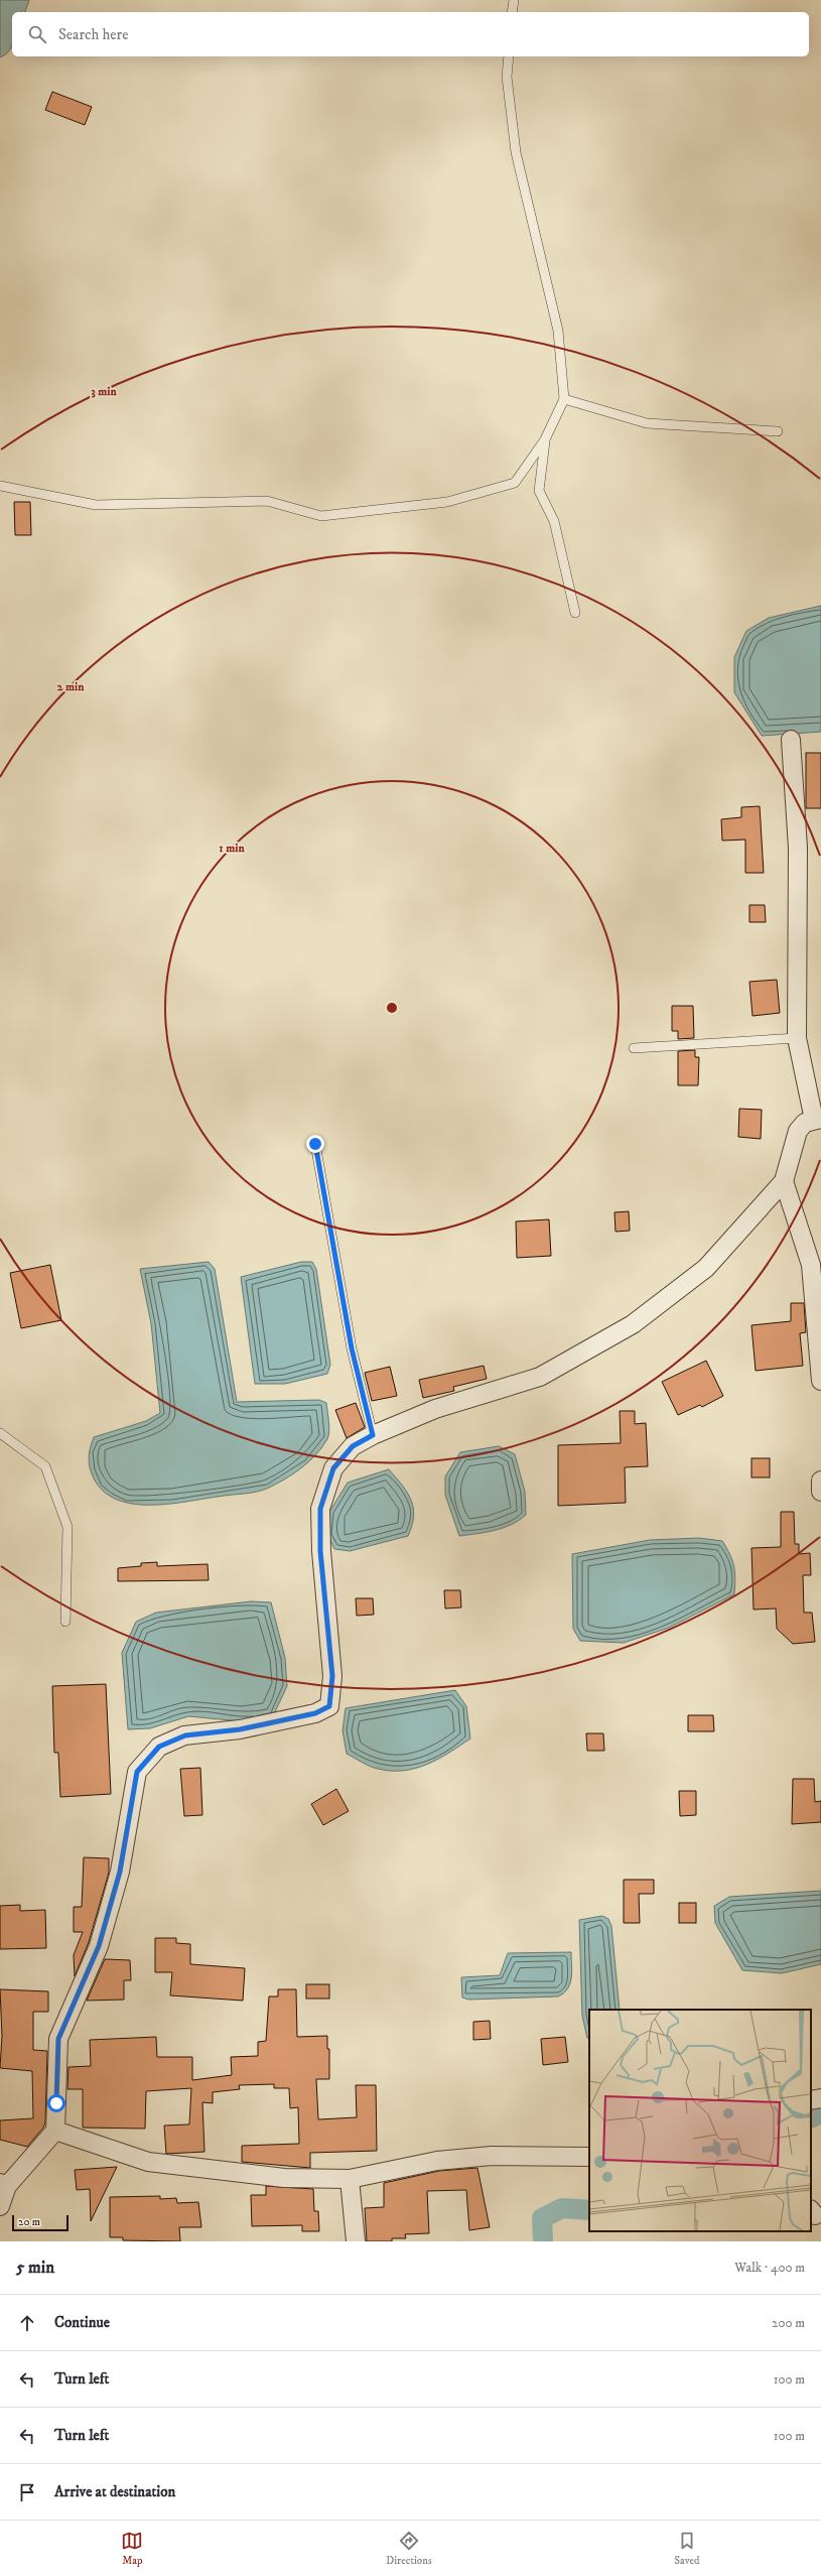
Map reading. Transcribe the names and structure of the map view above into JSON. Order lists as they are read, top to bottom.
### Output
{
  "scale_bar": "20 m",
  "page": {
    "search": "Search here",
    "scale": "20 m",
    "heading": ["5 min", "Walk · 400 m"],
    "list": [
      ["Continue", "200 m"],
      ["Turn left", "100 m"],
      ["Turn left", "100 m"],
      "Arrive at destination"
    ],
    "nav": ["Map", "Directions", "Saved"]
  },
  "rings": ["3 min", "2 min", "1 min"]
}
